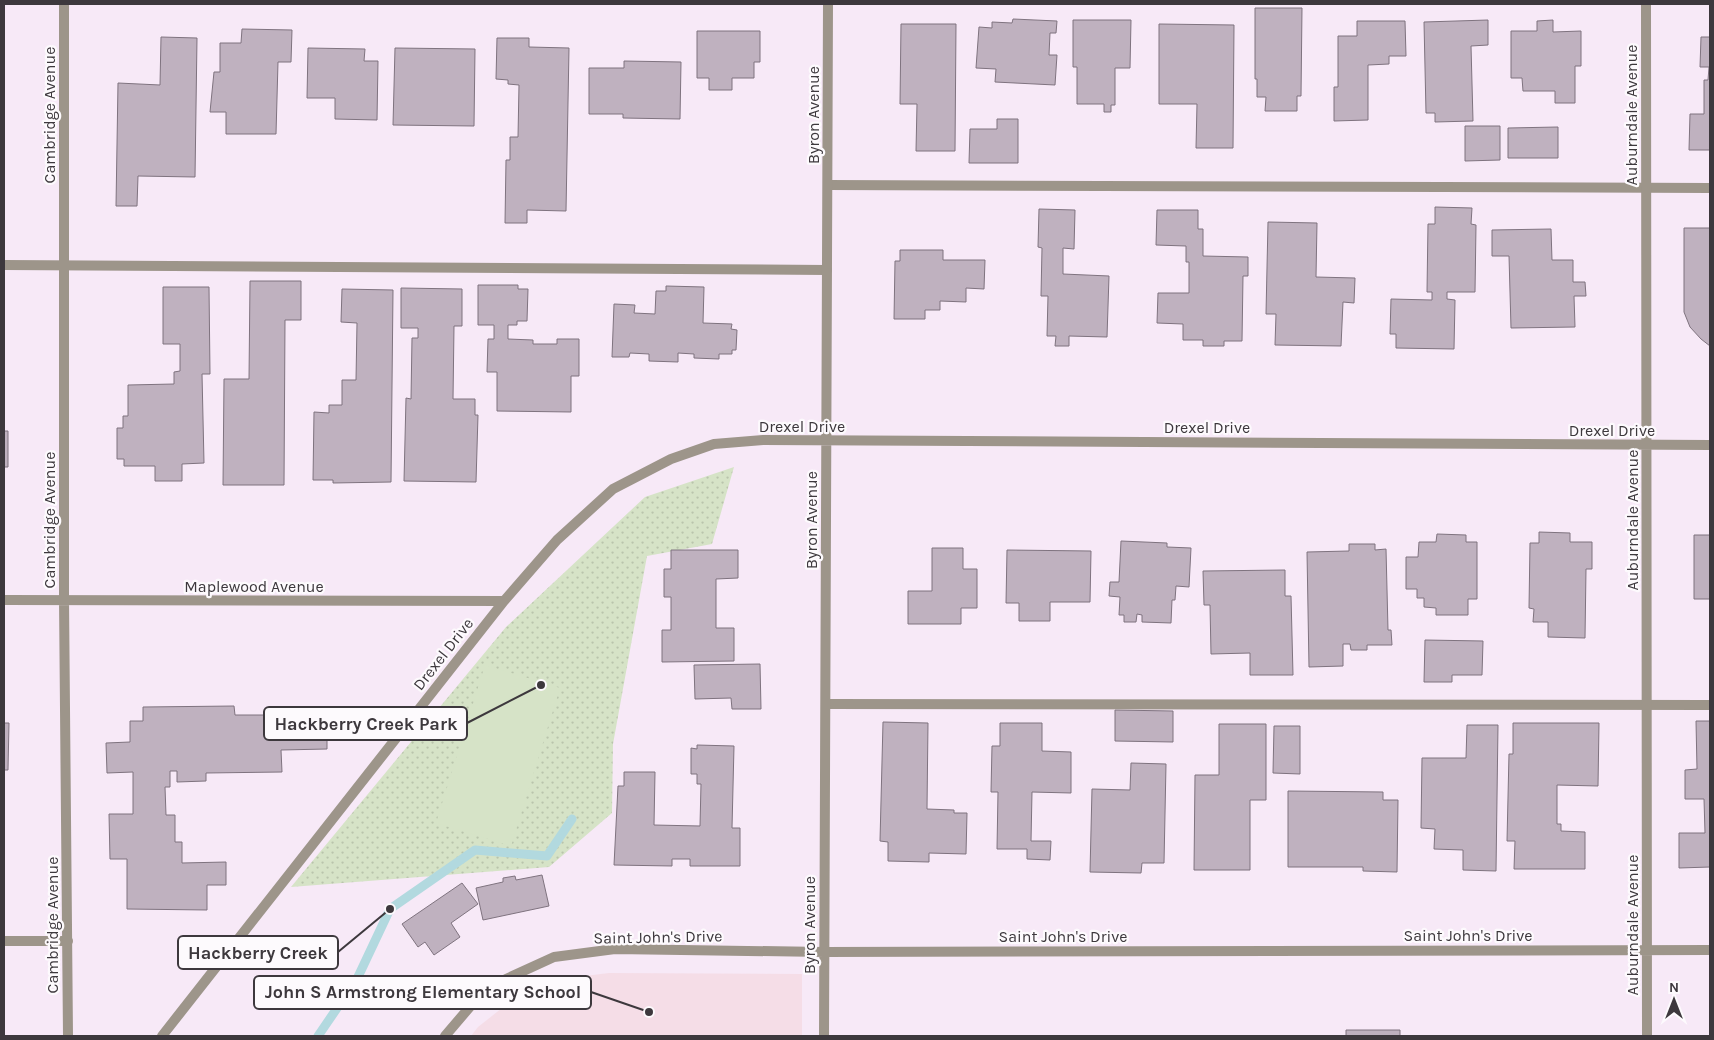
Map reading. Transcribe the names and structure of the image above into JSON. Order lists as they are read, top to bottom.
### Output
{
  "streets": {
    "street": [
      "Cambridge Avenue",
      "Byron Avenue",
      "Auburndale Avenue",
      "Drexel Drive",
      "Maplewood Avenue",
      "Saint John's Drive"
    ]
  },
  "crossings": [
    ["Cambridge Avenue", "Maplewood Avenue"],
    ["Byron Avenue", "Drexel Drive"],
    ["Byron Avenue", "Saint John's Drive"],
    ["Auburndale Avenue", "Drexel Drive"],
    ["Auburndale Avenue", "Saint John's Drive"],
    ["Drexel Drive", "Maplewood Avenue"]
  ],
  "places": ["Hackberry Creek Park", "Hackberry Creek", "John S Armstrong Elementary School"],
  "north": "top"
}
